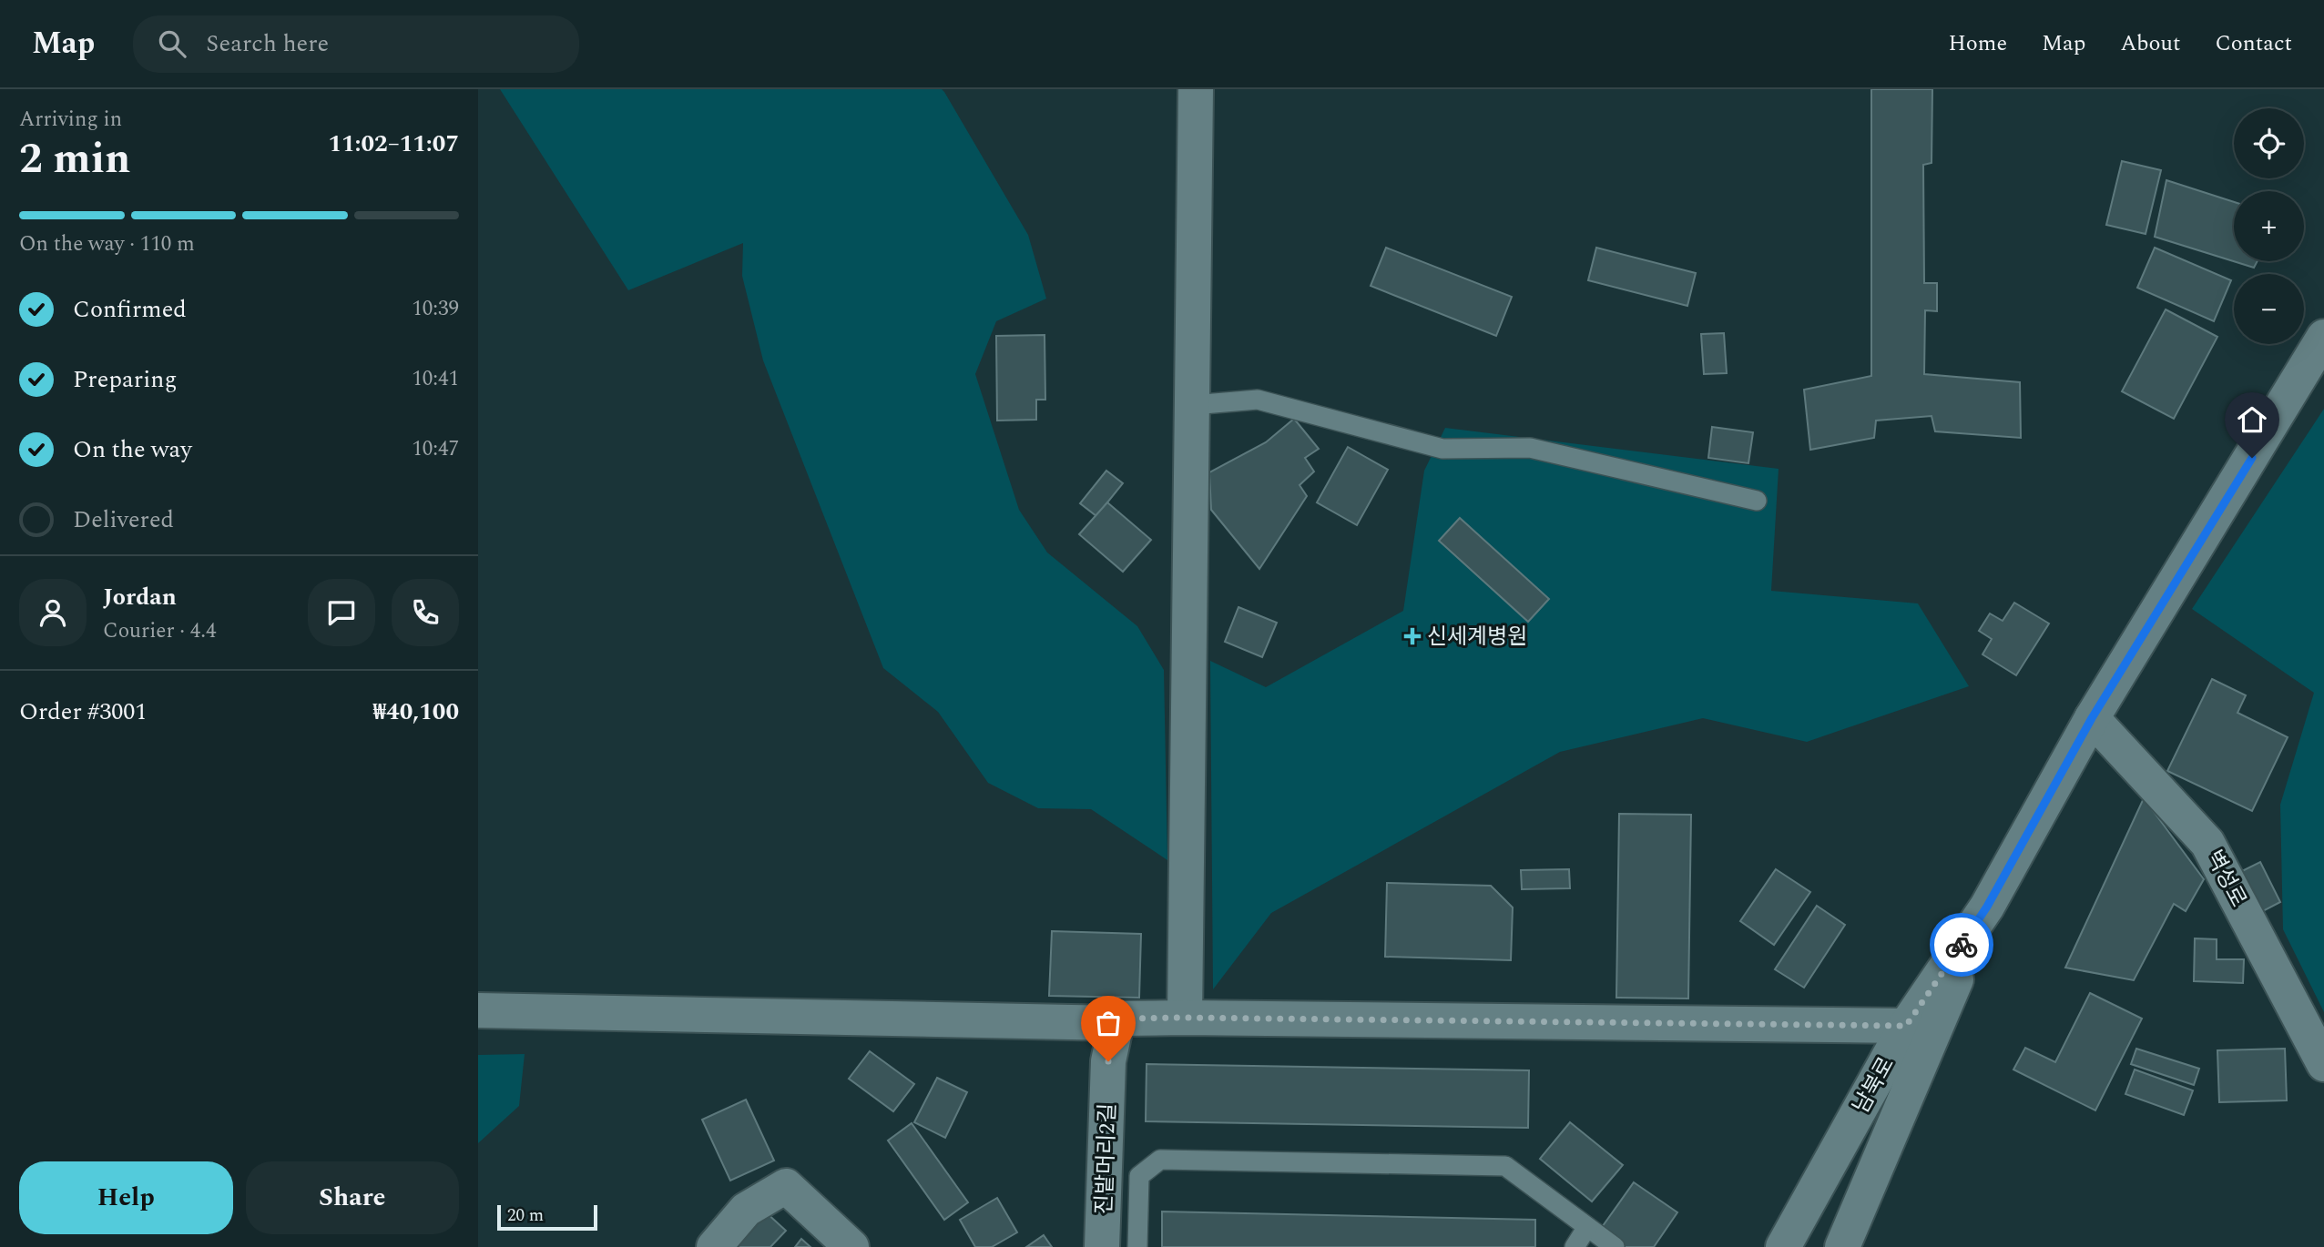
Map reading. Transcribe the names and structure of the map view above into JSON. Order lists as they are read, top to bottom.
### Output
{
  "streets": {
    "street": ["벽성로", "남북로", "진밭머리2길"]
  },
  "crossings": [
    ["벽성로", "남북로"]
  ],
  "places": {
    "health": ["신세계병원"]
  },
  "scale_bar": "20 m",
  "page": {
    "header": "Map",
    "search": "Search here",
    "nav": [
      "Home",
      "Map",
      "About",
      "Contact"
    ],
    "heading": ["2 min", "Arriving in", "11:02–11:07"],
    "panel": [
      "Jordan",
      "Courier · 4.4",
      "Order #3001",
      "₩40,100"
    ],
    "map_buttons": ["+", "−"],
    "bar": "On the way · 110 m",
    "list": [
      ["Confirmed", "10:39"],
      ["Preparing", "10:41"],
      ["On the way", "10:47"],
      "Delivered"
    ],
    "buttons": ["Help", "Share"],
    "scale": "20 m"
  }
}
